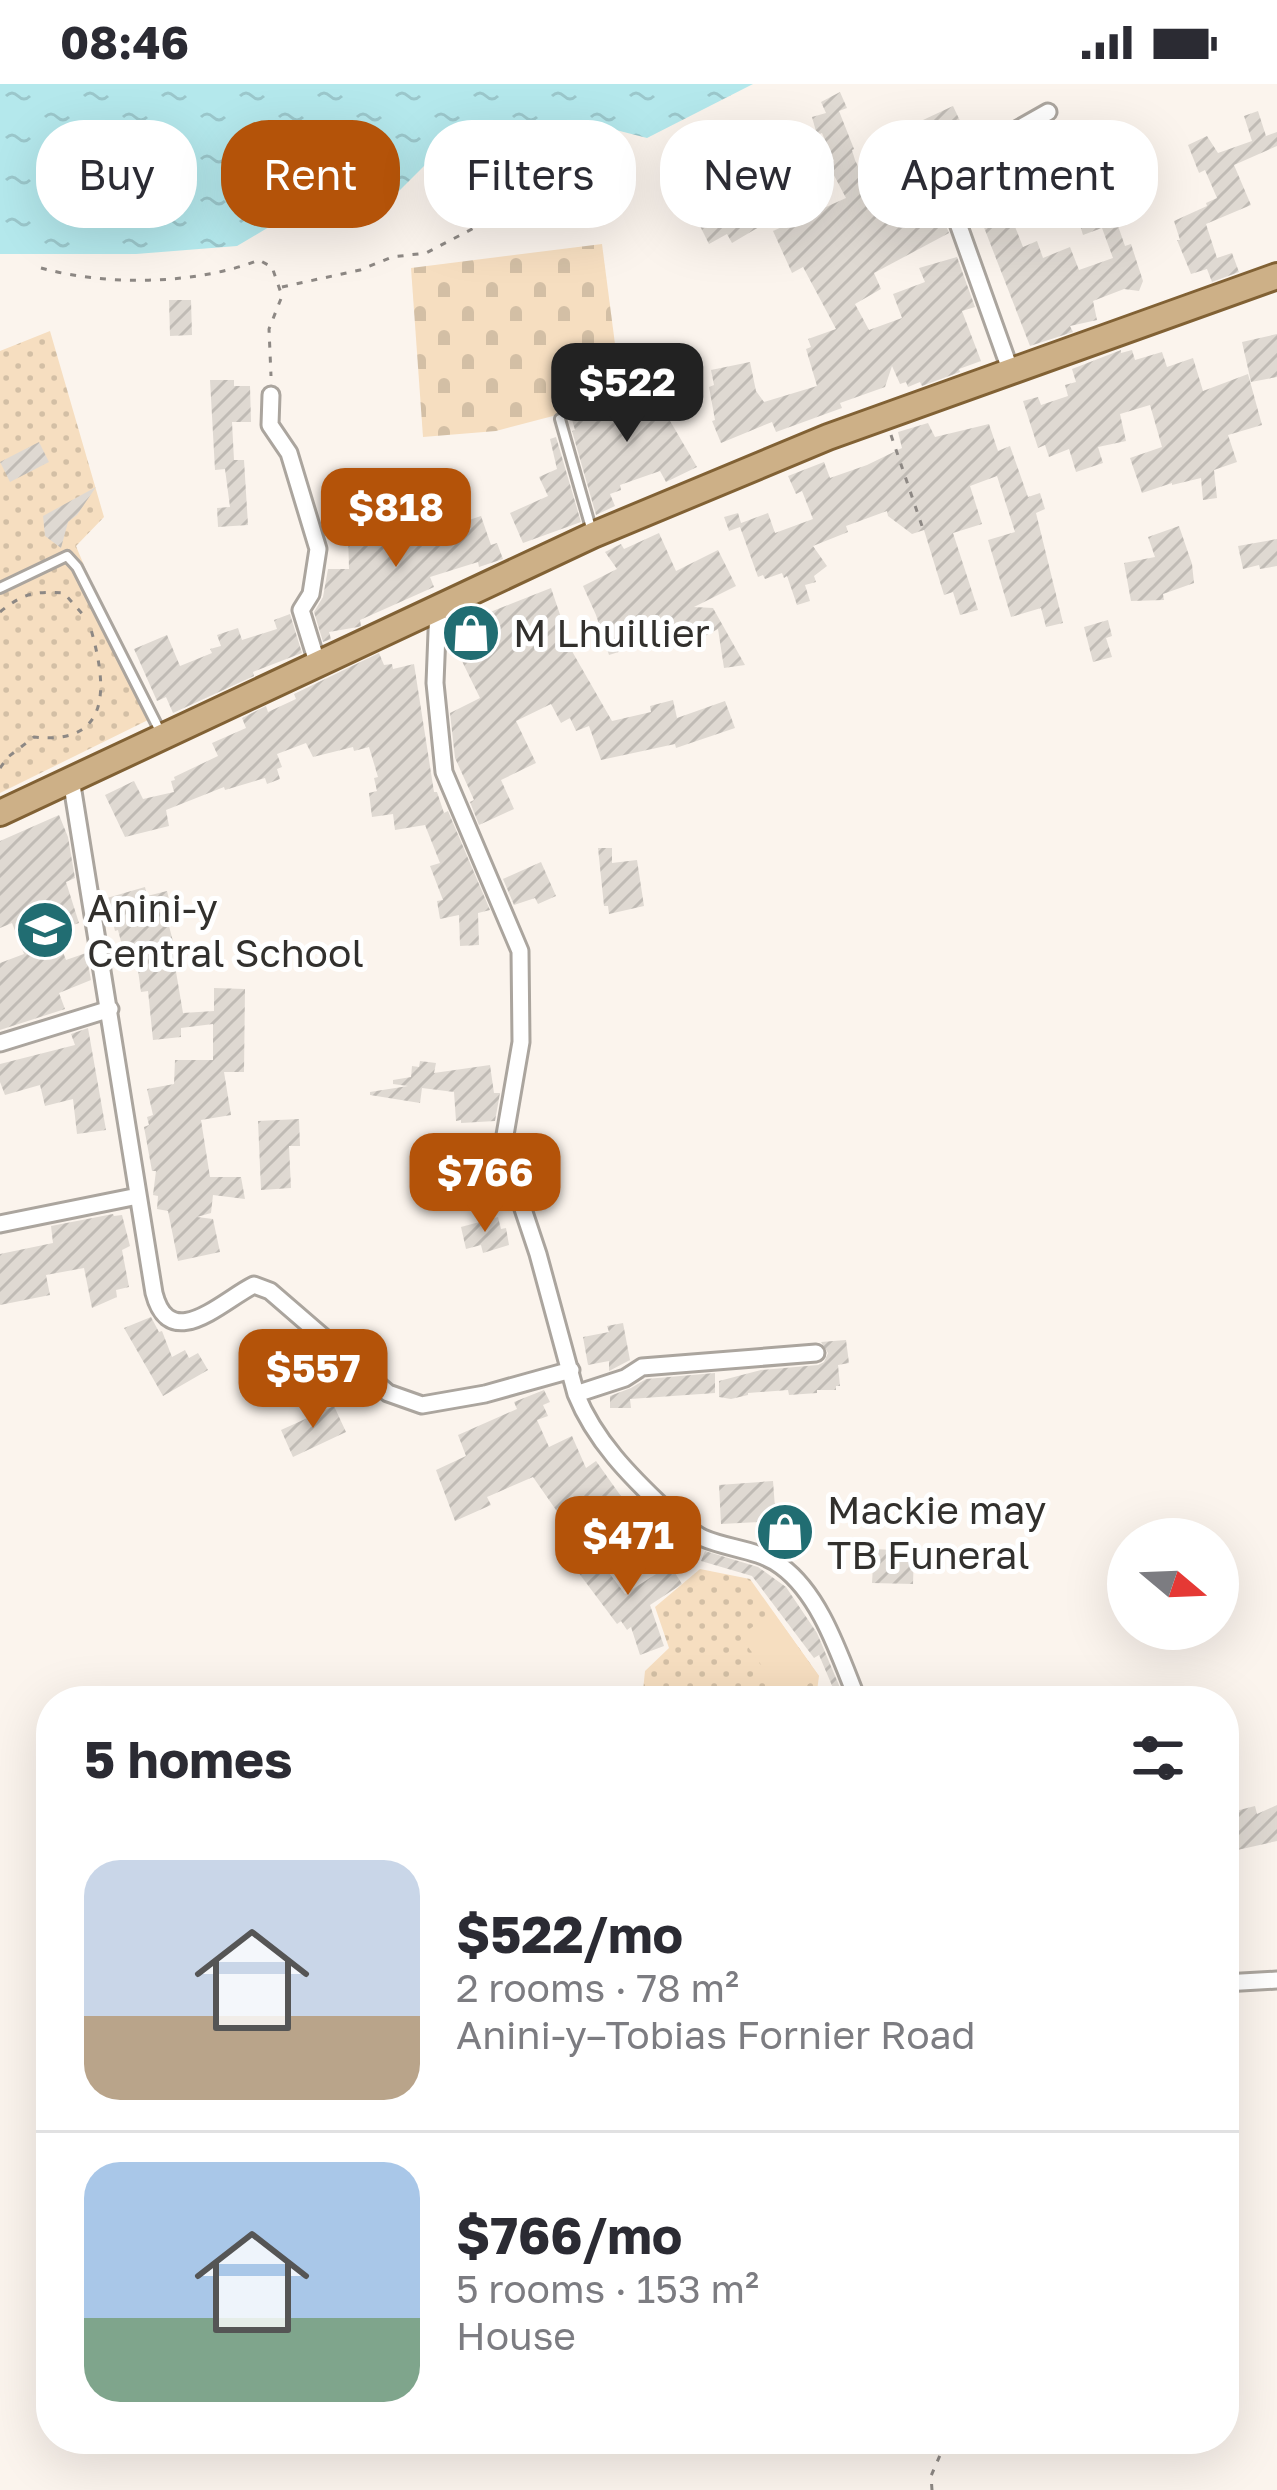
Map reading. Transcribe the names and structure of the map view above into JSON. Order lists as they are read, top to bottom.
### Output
{
  "places": {
    "shop": ["M Lhuillier", "Mackie may TB Funeral"],
    "school or university": ["Anini-y Central School"]
  },
  "north": "right",
  "page": {
    "status": "08:46",
    "chip": [
      "Buy",
      "Rent",
      "Filters",
      "New",
      "Apartment"
    ],
    "price": [
      "$522",
      "$818",
      "$766",
      "$557",
      "$471"
    ],
    "heading": "5 homes",
    "list": [
      {
        "name": "$522/mo",
        "note": "2 rooms · 78 m² · Anini-y–Tobias Fornier Road"
      },
      {
        "name": "$766/mo",
        "note": "5 rooms · 153 m² · House"
      }
    ]
  }
}
